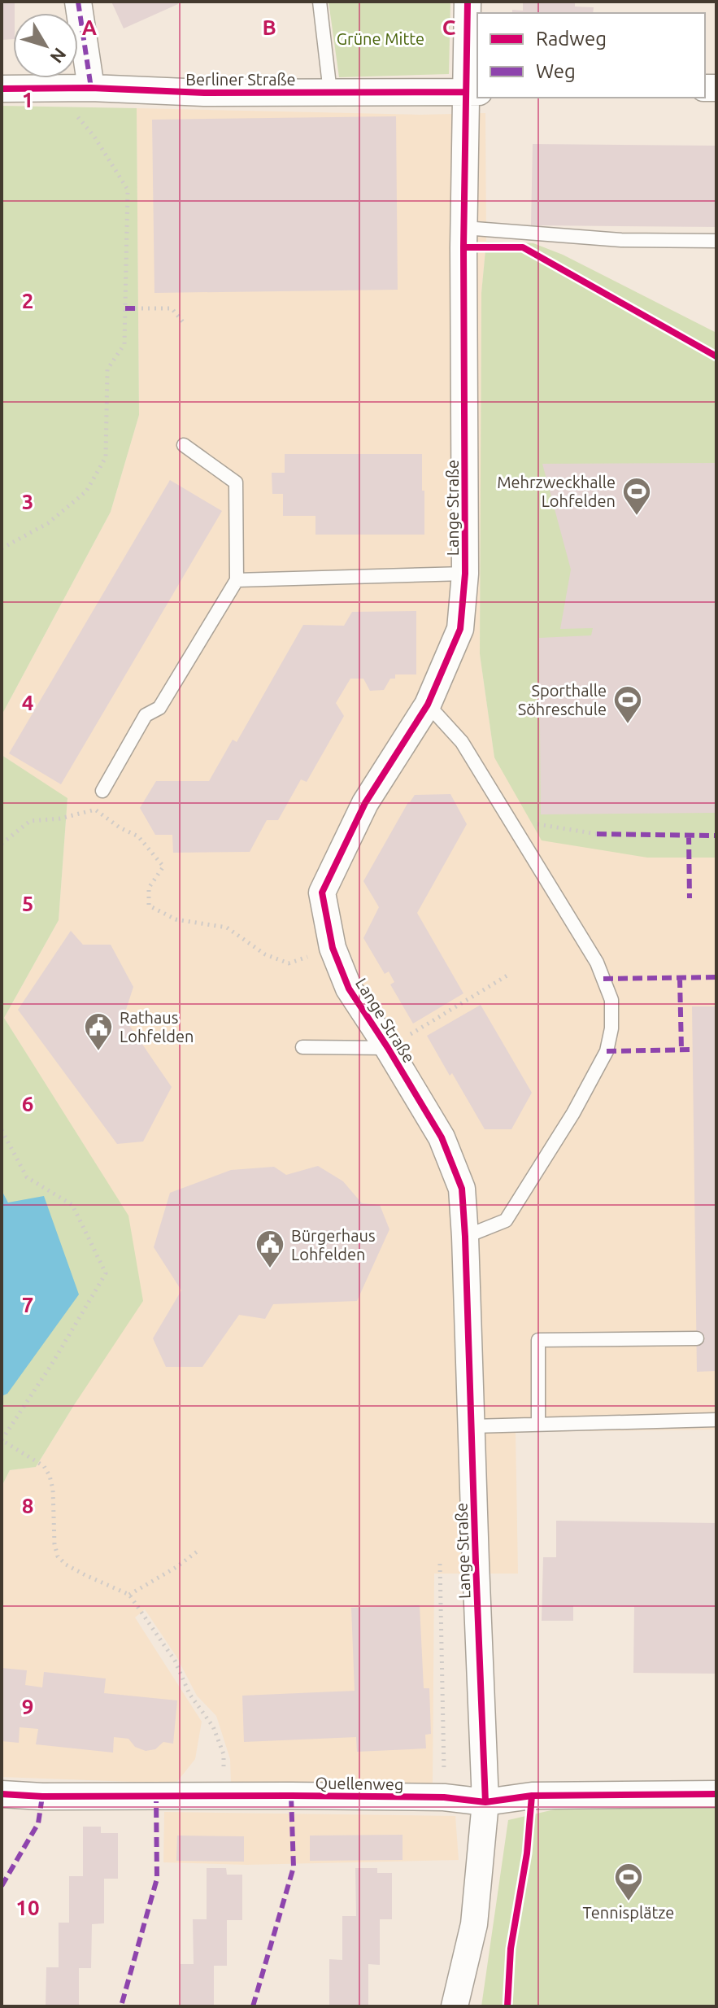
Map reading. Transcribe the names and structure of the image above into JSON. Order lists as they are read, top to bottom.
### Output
{
  "streets": {
    "street": ["Berliner Straße", "Lange Straße", "Quellenweg"]
  },
  "crossings": [
    ["Berliner Straße", "Lange Straße"],
    ["Lange Straße", "Quellenweg"]
  ],
  "parks": ["Grüne Mitte"],
  "places": {
    "sports": ["Mehrzweckhalle Lohfelden", "Sporthalle Söhreschule", "Tennisplätze"],
    "public building": ["Rathaus Lohfelden", "Bürgerhaus Lohfelden"]
  },
  "legend": ["Radweg", "Weg"],
  "north": "bottom right",
  "grid": {
    "columns": ["A", "B", "C"],
    "rows": [
      "1",
      "2",
      "3",
      "4",
      "5",
      "6",
      "7",
      "8",
      "9",
      "10"
    ]
  }
}
